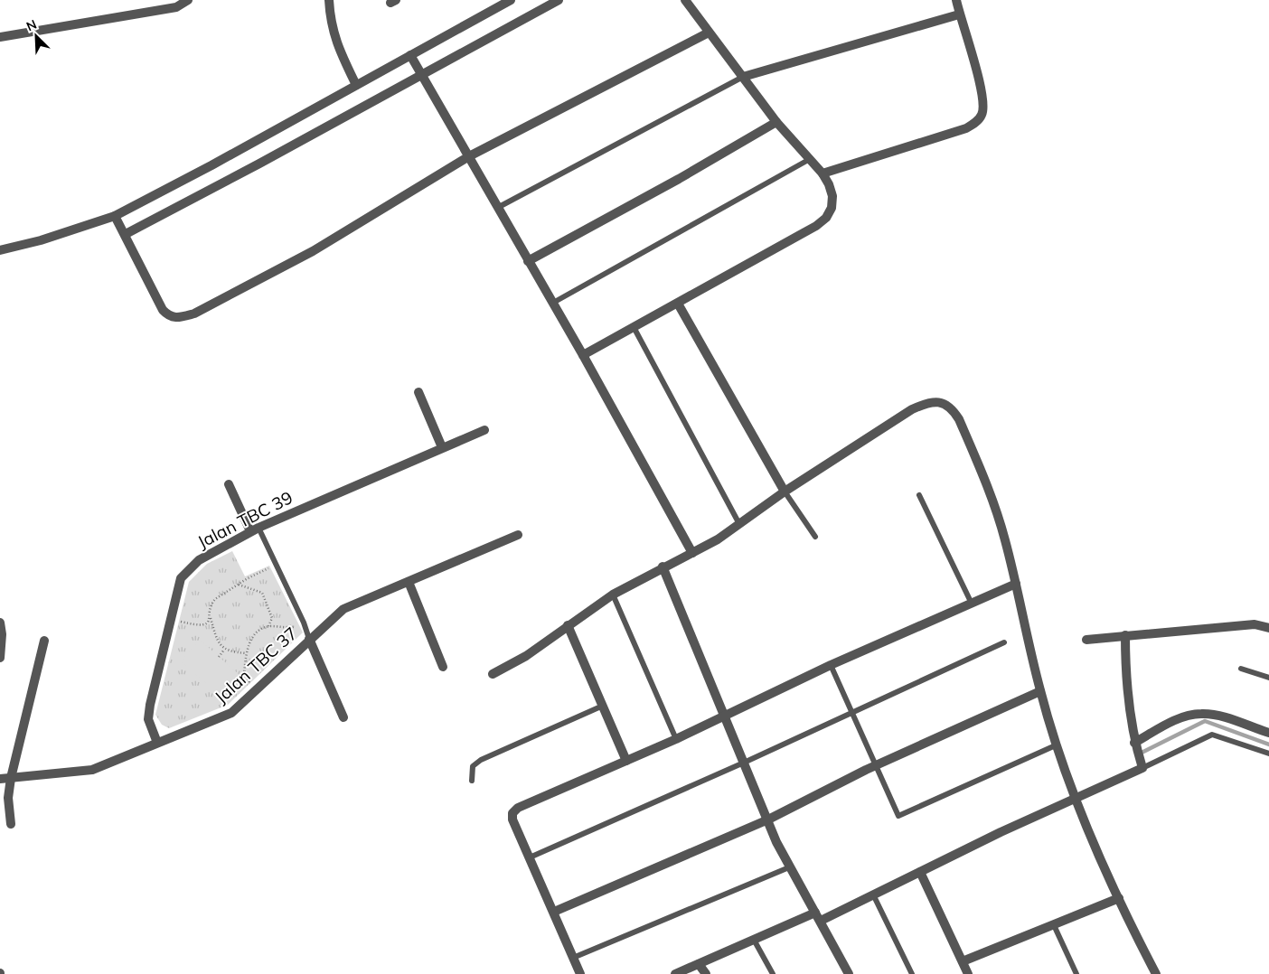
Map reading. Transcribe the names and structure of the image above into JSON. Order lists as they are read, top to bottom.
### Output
{
  "streets": {
    "street": ["Jalan TBC 39", "Jalan TBC 37"]
  },
  "crossings": [
    ["Jalan TBC 39", "Jalan TBC 37"]
  ],
  "north": "top left"
}
